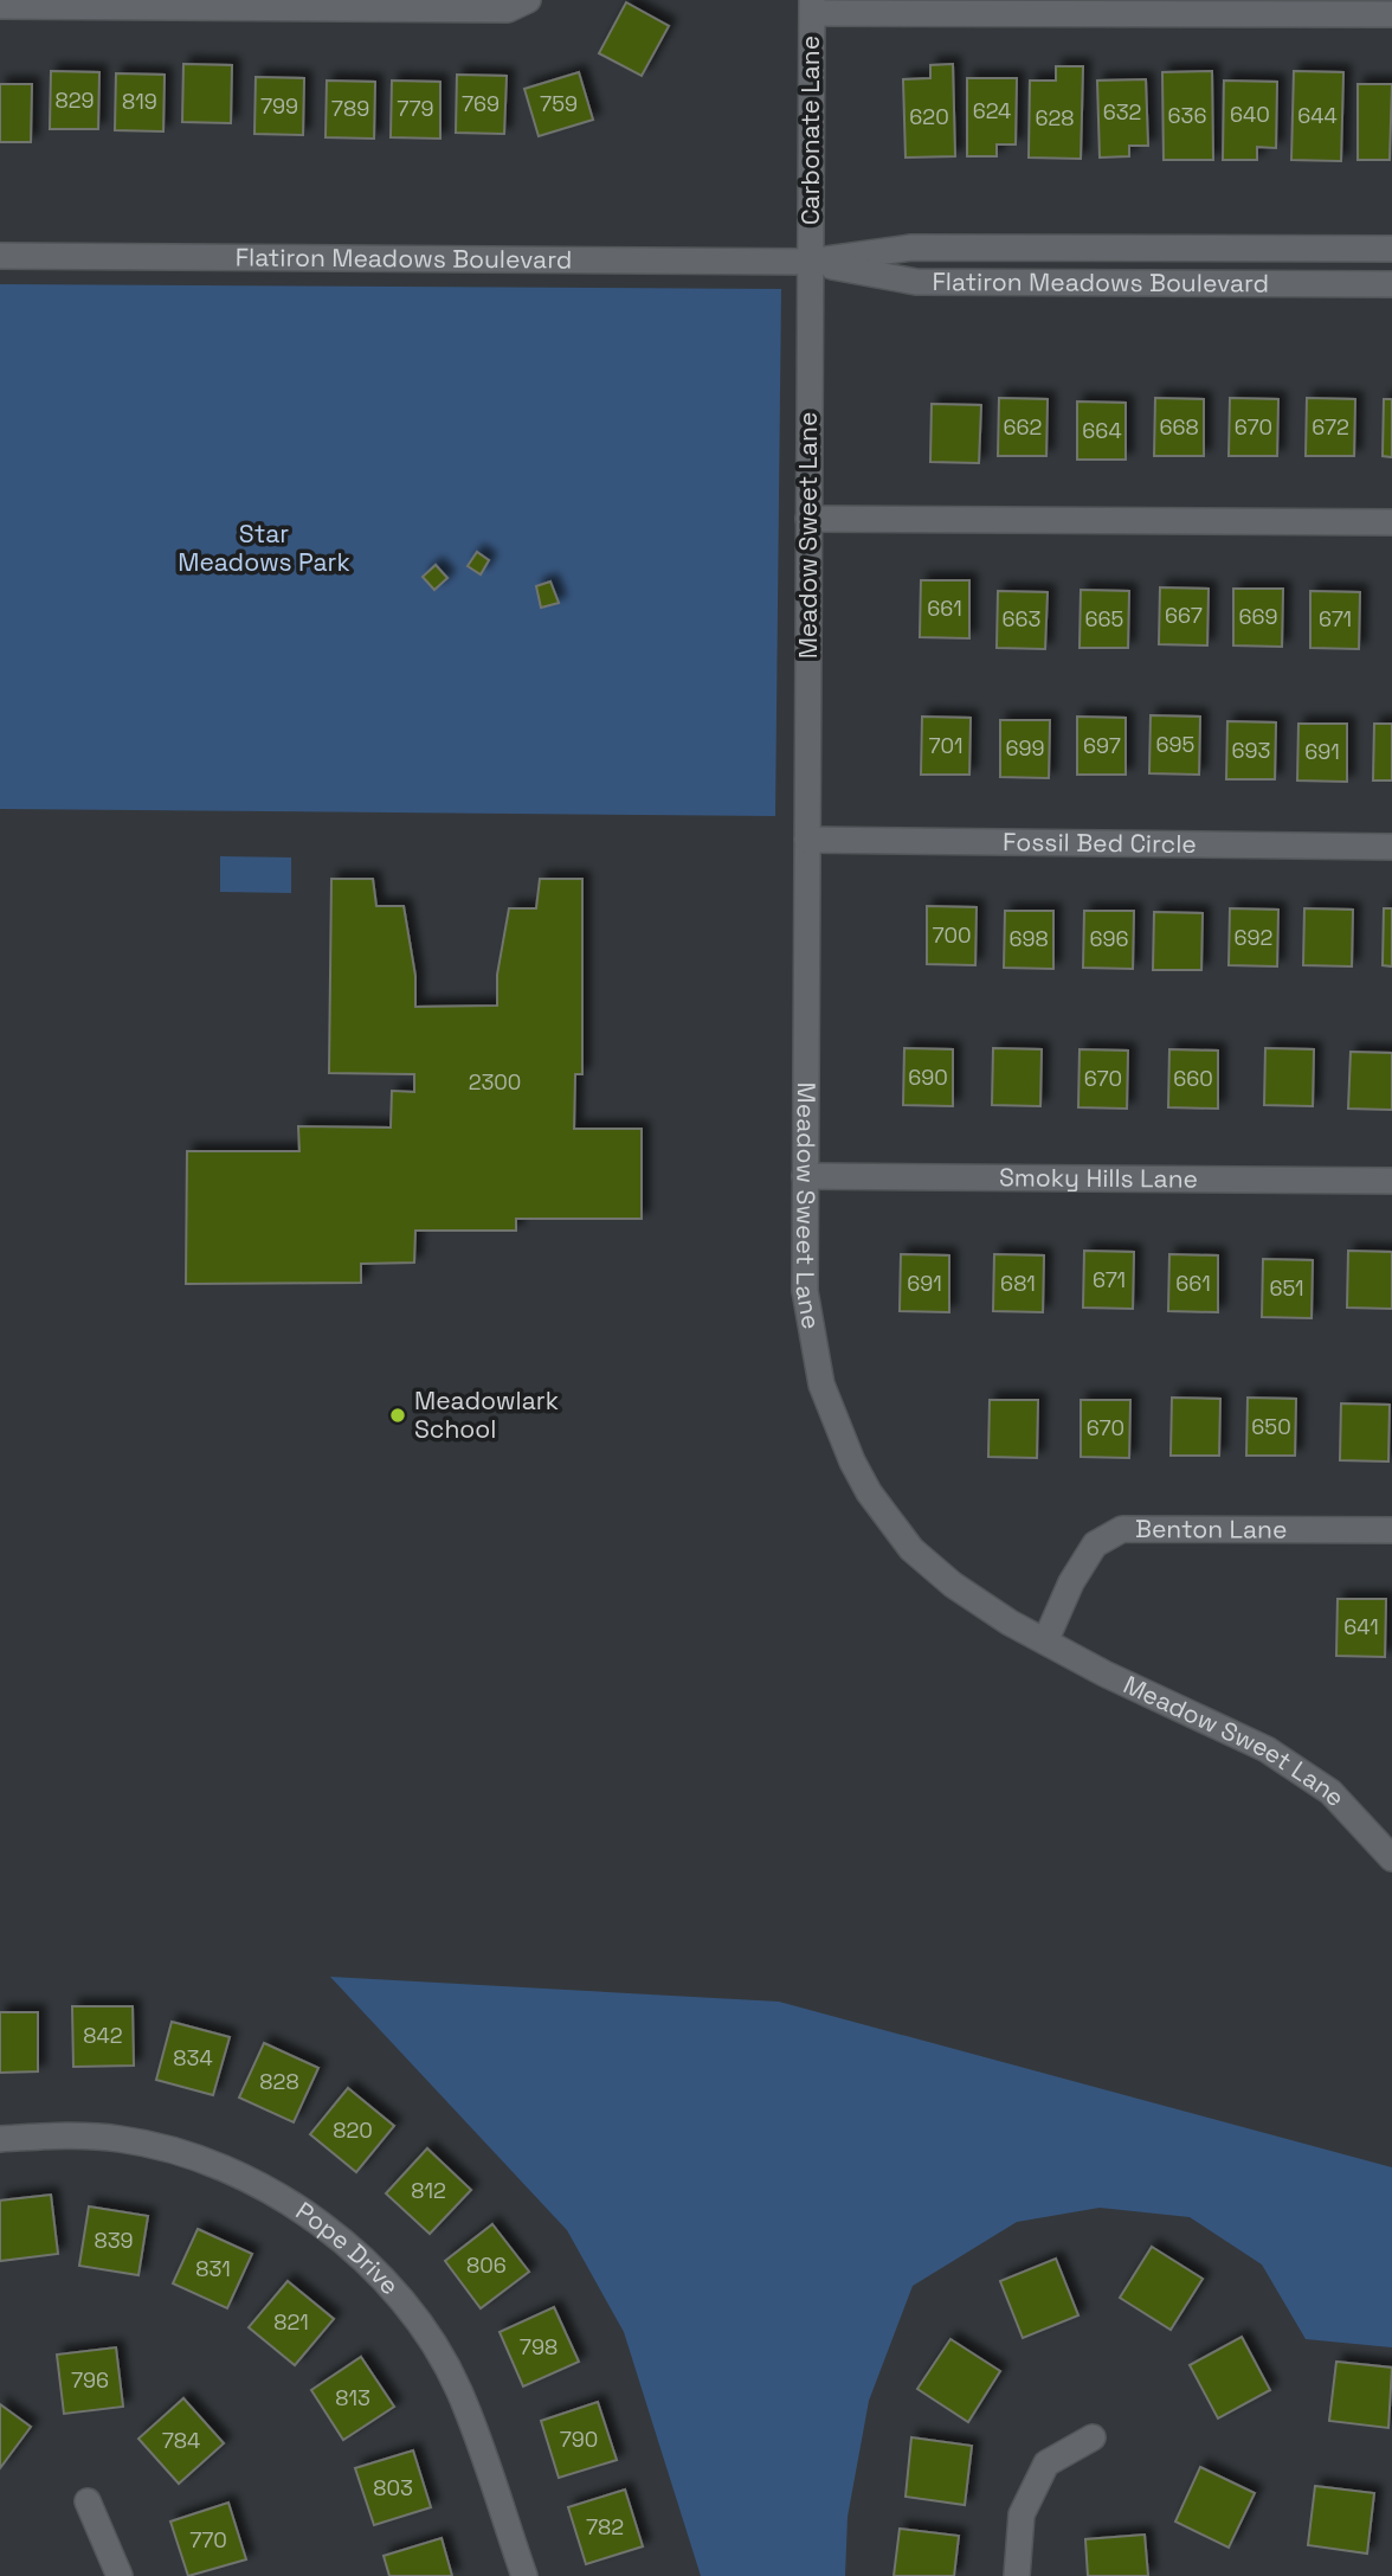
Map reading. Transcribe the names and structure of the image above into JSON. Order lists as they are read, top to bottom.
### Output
{
  "streets": {
    "street": [
      "Carbonate Lane",
      "Flatiron Meadows Boulevard",
      "Meadow Sweet Lane",
      "Fossil Bed Circle",
      "Smoky Hills Lane",
      "Benton Lane",
      "Pope Drive"
    ]
  },
  "crossings": [
    ["Carbonate Lane", "Flatiron Meadows Boulevard"],
    ["Carbonate Lane", "Meadow Sweet Lane"],
    ["Flatiron Meadows Boulevard", "Meadow Sweet Lane"],
    ["Meadow Sweet Lane", "Fossil Bed Circle"],
    ["Meadow Sweet Lane", "Smoky Hills Lane"],
    ["Meadow Sweet Lane", "Benton Lane"]
  ],
  "parks": ["Star Meadows Park"],
  "places": ["Meadowlark School"],
  "house_numbers": [
    "829",
    "819",
    "769",
    "759",
    "799",
    "789",
    "779",
    "624",
    "632",
    "640",
    "636",
    "644",
    "620",
    "628",
    "662",
    "668",
    "670",
    "672",
    "664",
    "661",
    "667",
    "669",
    "663",
    "665",
    "671",
    "695",
    "701",
    "697",
    "699",
    "693",
    "691",
    "700",
    "692",
    "698",
    "696",
    "690",
    "670",
    "660",
    "2300",
    "671",
    "691",
    "681",
    "661",
    "651",
    "650",
    "670",
    "641",
    "842",
    "834",
    "828",
    "820",
    "812",
    "839",
    "806",
    "831",
    "821",
    "798",
    "796",
    "813",
    "790",
    "784",
    "803",
    "782",
    "770"
  ]
}
